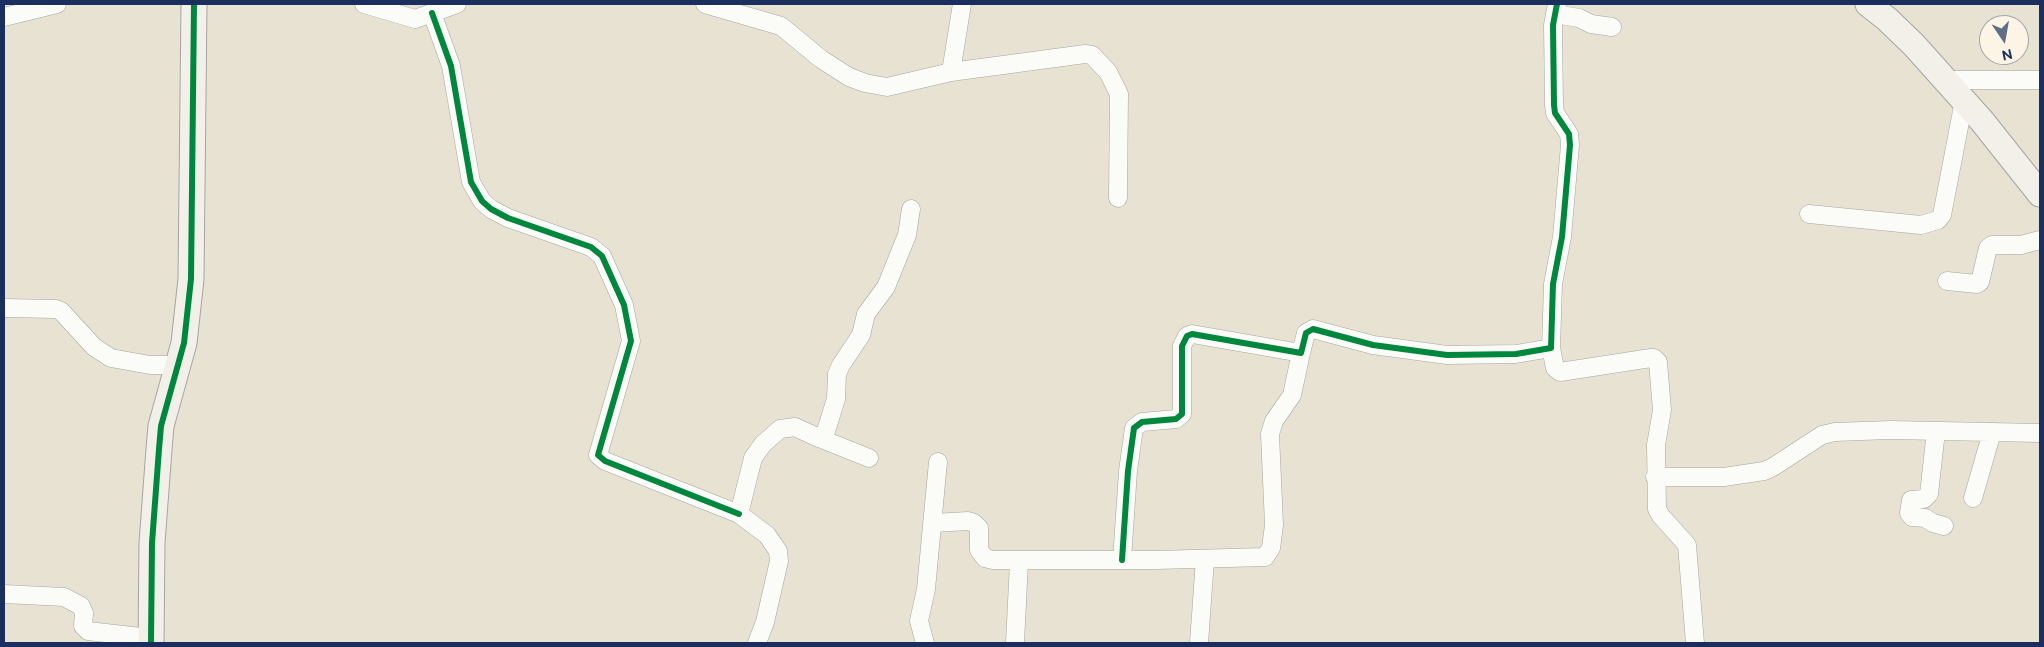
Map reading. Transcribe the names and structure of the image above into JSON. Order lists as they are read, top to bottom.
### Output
{
  "north": "bottom"
}
